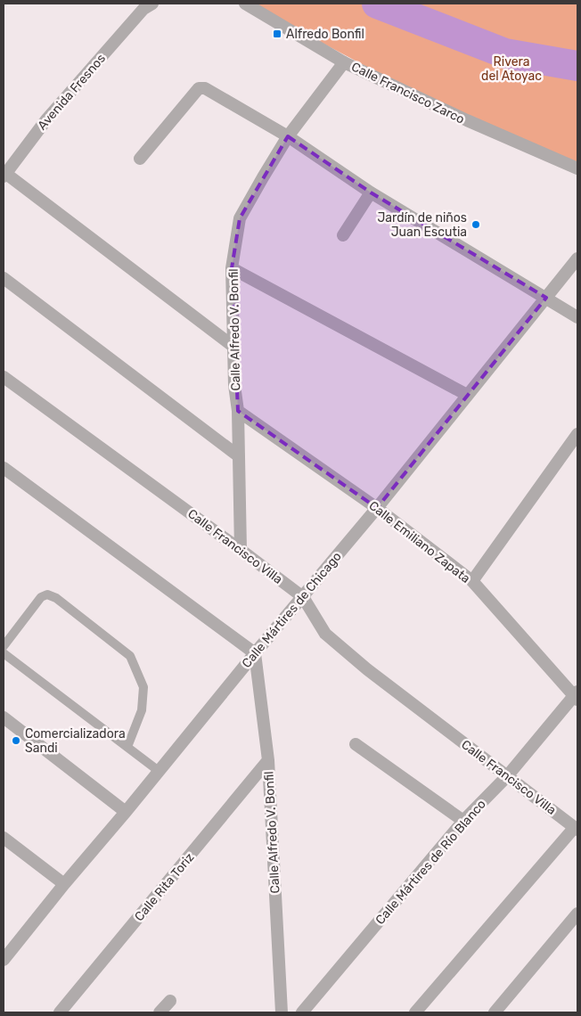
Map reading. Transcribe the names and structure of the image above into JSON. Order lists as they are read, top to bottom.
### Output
{
  "streets": {
    "street": [
      "Avenida Fresnos",
      "Calle Francisco Zarco",
      "Calle Alfredo V. Bonfil",
      "Calle Emiliano Zapata",
      "Calle Francisco Villa",
      "Calle Mártires de Chicago",
      "Calle Mártires de Río Blanco",
      "Calle Rita Toriz"
    ]
  },
  "crossings": [
    ["Calle Francisco Zarco", "Calle Alfredo V. Bonfil"],
    ["Calle Alfredo V. Bonfil", "Calle Emiliano Zapata"],
    ["Calle Alfredo V. Bonfil", "Calle Francisco Villa"],
    ["Calle Alfredo V. Bonfil", "Calle Mártires de Chicago"],
    ["Calle Alfredo V. Bonfil", "Calle Rita Toriz"],
    ["Calle Emiliano Zapata", "Calle Mártires de Chicago"],
    ["Calle Emiliano Zapata", "Calle Mártires de Río Blanco"],
    ["Calle Francisco Villa", "Calle Mártires de Chicago"],
    ["Calle Francisco Villa", "Calle Mártires de Río Blanco"]
  ],
  "parks": ["Rivera del Atoyac"],
  "places": {
    "transit": ["Alfredo Bonfil"],
    "other": ["Jardín de niños Juan Escutia", "Comercializadora Sandi"]
  }
}
